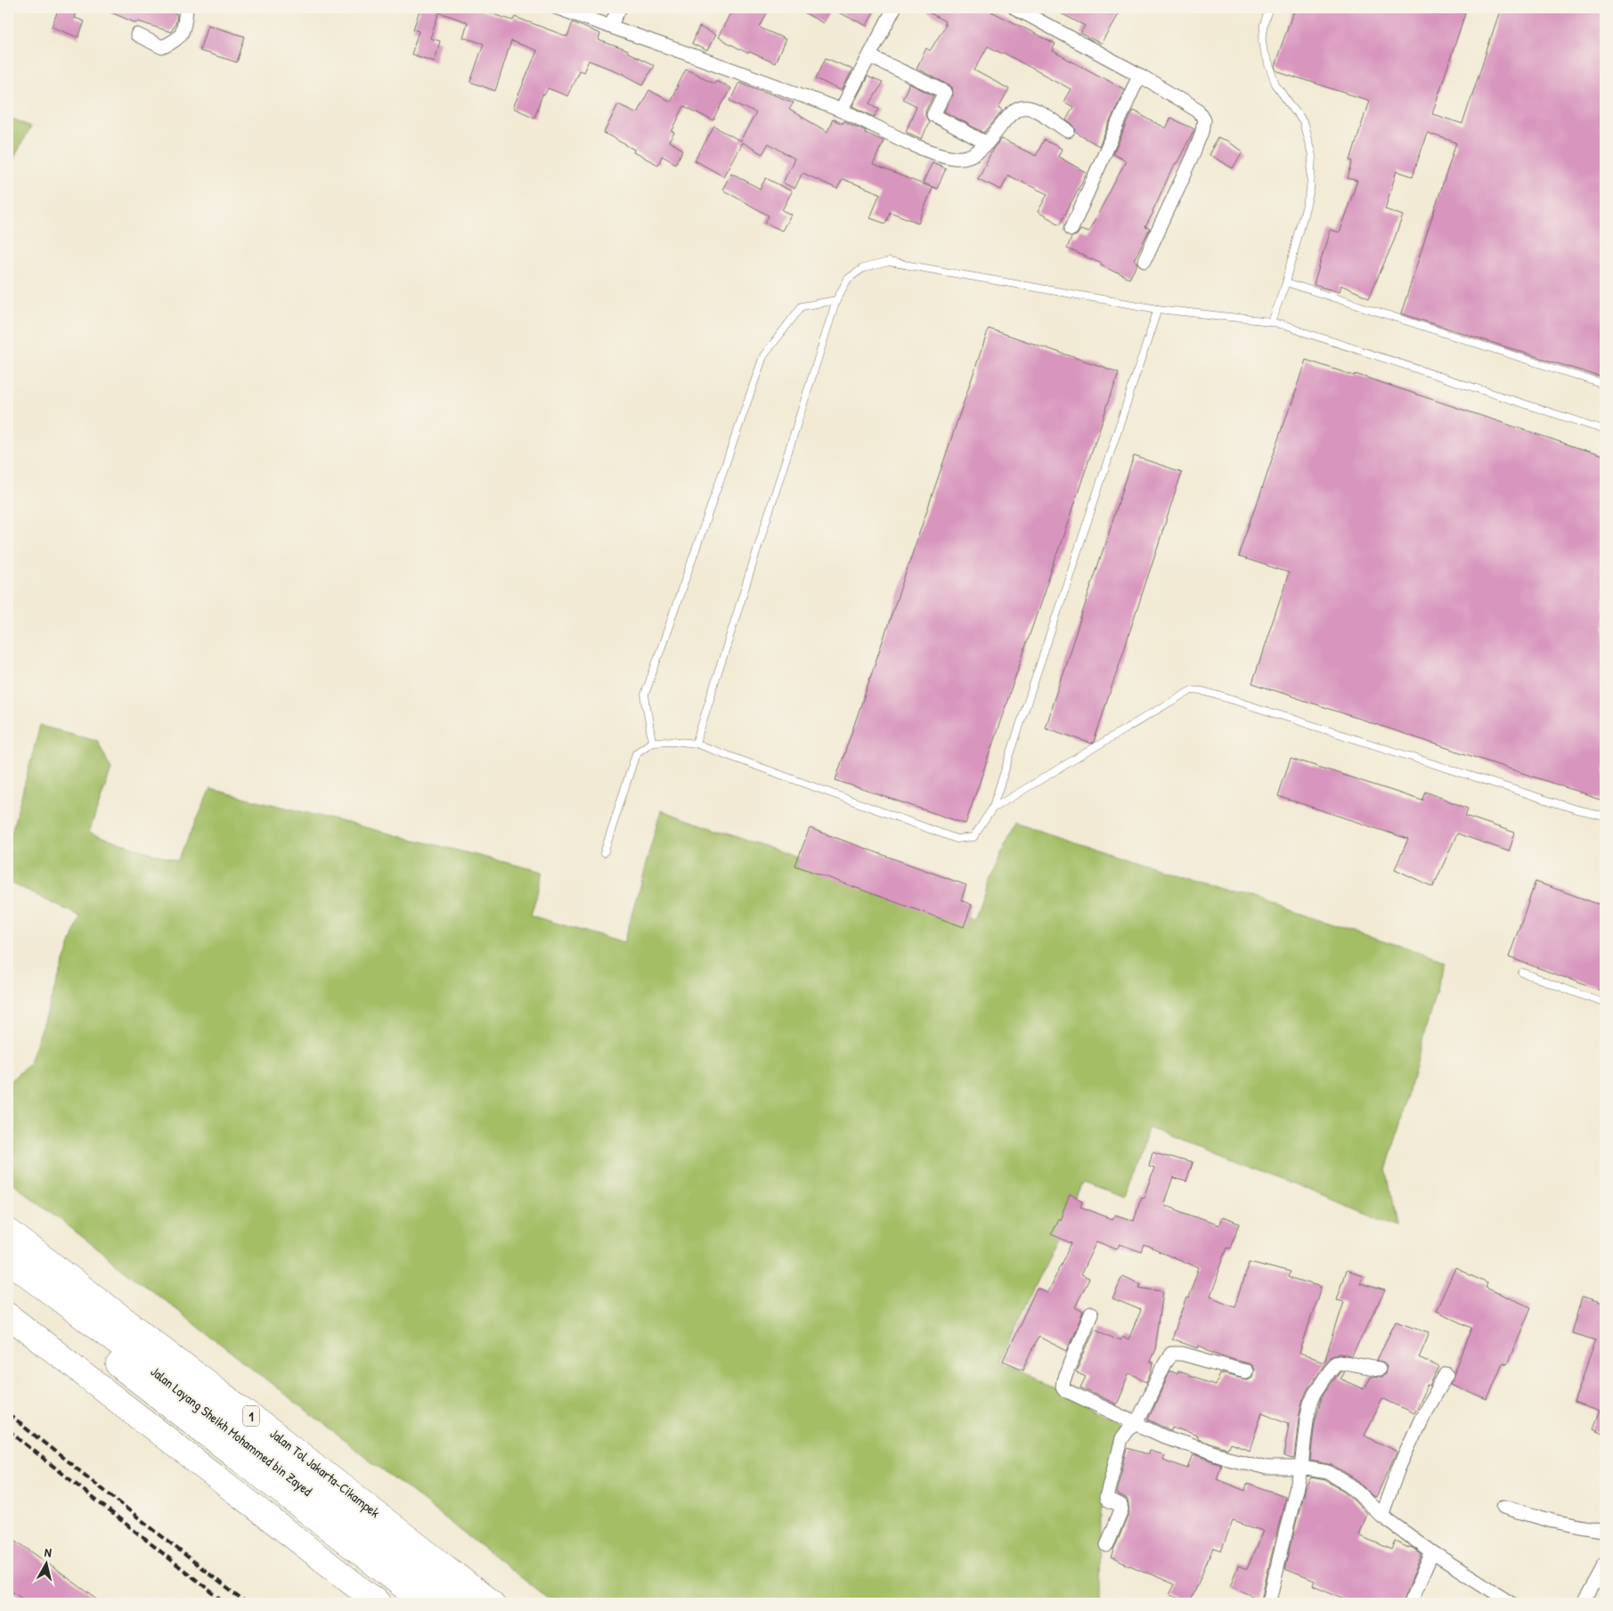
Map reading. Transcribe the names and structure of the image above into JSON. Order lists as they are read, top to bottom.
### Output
{
  "streets": {
    "highway": ["1", "Jalan Layang Sheikh Mohammed bin Zayed", "Jalan Tol Jakarta–Cikampek"]
  },
  "north": "top"
}
